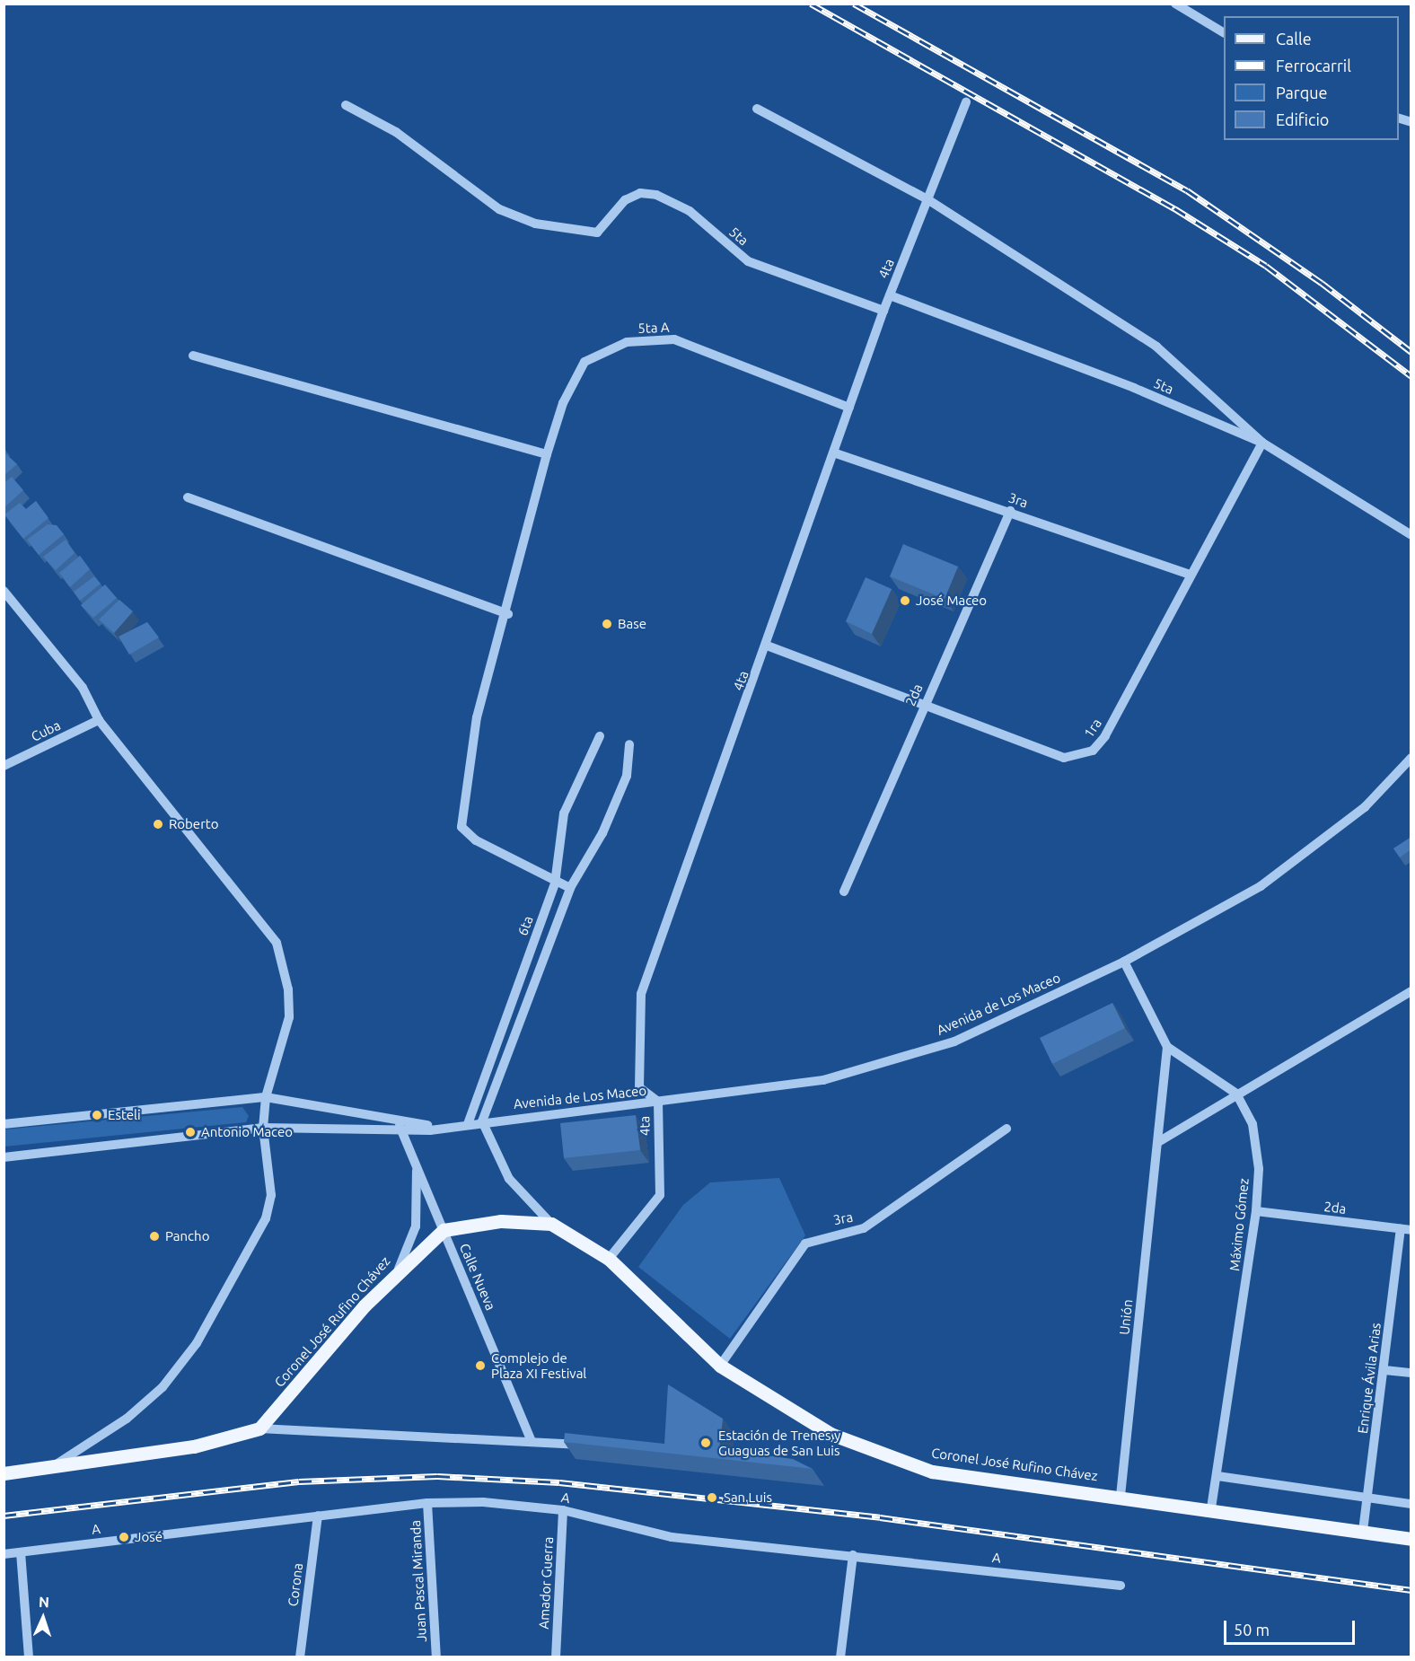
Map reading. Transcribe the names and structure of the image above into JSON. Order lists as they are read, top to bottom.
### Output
{
  "streets": {
    "main road": ["Coronel José Rufino Chávez"],
    "street": [
      "5ta",
      "4ta",
      "5ta A",
      "3ra",
      "2da",
      "1ra",
      "Cuba",
      "6ta",
      "Avenida de Los Maceo",
      "Máximo Gómez",
      "Calle Nueva",
      "Unión",
      "Enrique Ávila Arias",
      "A",
      "Juan Pascal Miranda",
      "Amador Guerra",
      "Corona"
    ]
  },
  "crossings": [
    ["5ta", "4ta"],
    ["5ta", "1ra"],
    ["4ta", "5ta A"],
    ["4ta", "3ra"],
    ["4ta", "1ra"],
    ["4ta", "Avenida de Los Maceo"],
    ["4ta", "Coronel José Rufino Chávez"],
    ["5ta A", "6ta"],
    ["3ra", "2da"],
    ["3ra", "1ra"],
    ["3ra", "Coronel José Rufino Chávez"],
    ["2da", "1ra"],
    ["2da", "Máximo Gómez"],
    ["2da", "Enrique Ávila Arias"],
    ["6ta", "Avenida de Los Maceo"],
    ["Avenida de Los Maceo", "Máximo Gómez"],
    ["Avenida de Los Maceo", "Calle Nueva"],
    ["Máximo Gómez", "Unión"],
    ["Máximo Gómez", "Coronel José Rufino Chávez"],
    ["Calle Nueva", "Coronel José Rufino Chávez"],
    ["Unión", "Coronel José Rufino Chávez"],
    ["Coronel José Rufino Chávez", "Enrique Ávila Arias"],
    ["A", "Juan Pascal Miranda"],
    ["A", "Amador Guerra"],
    ["A", "Corona"]
  ],
  "places": [
    "José Maceo",
    "Base",
    "Roberto",
    "Esteli",
    "Antonio Maceo",
    "Pancho",
    "Complejo de Plaza XI Festival",
    "Estación de Trenes y Guaguas de San Luis",
    "San Luis",
    "José"
  ],
  "legend": [
    "Calle",
    "Ferrocarril",
    "Parque",
    "Edificio"
  ],
  "scale_bar": "50 m",
  "north": "top"
}
